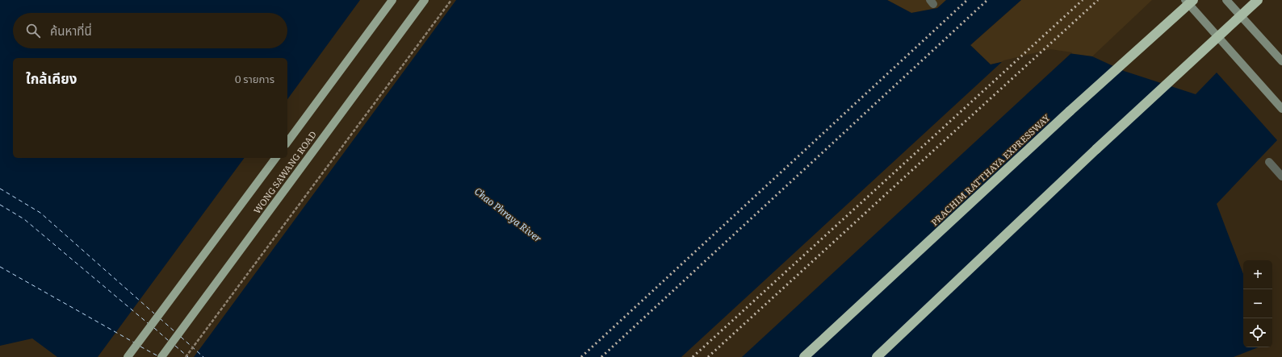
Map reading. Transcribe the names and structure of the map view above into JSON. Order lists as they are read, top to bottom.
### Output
{
  "streets": {
    "highway": ["PRACHIM RATTHAYA EXPRESSWAY"],
    "main road": ["WONG SAWANG ROAD"]
  },
  "water": ["Chao Phraya River"],
  "page": {
    "search": "ค้นหาที่นี่",
    "heading": ["ใกล้เคียง", "0 รายการ"],
    "map_buttons": ["+", "−"]
  }
}
